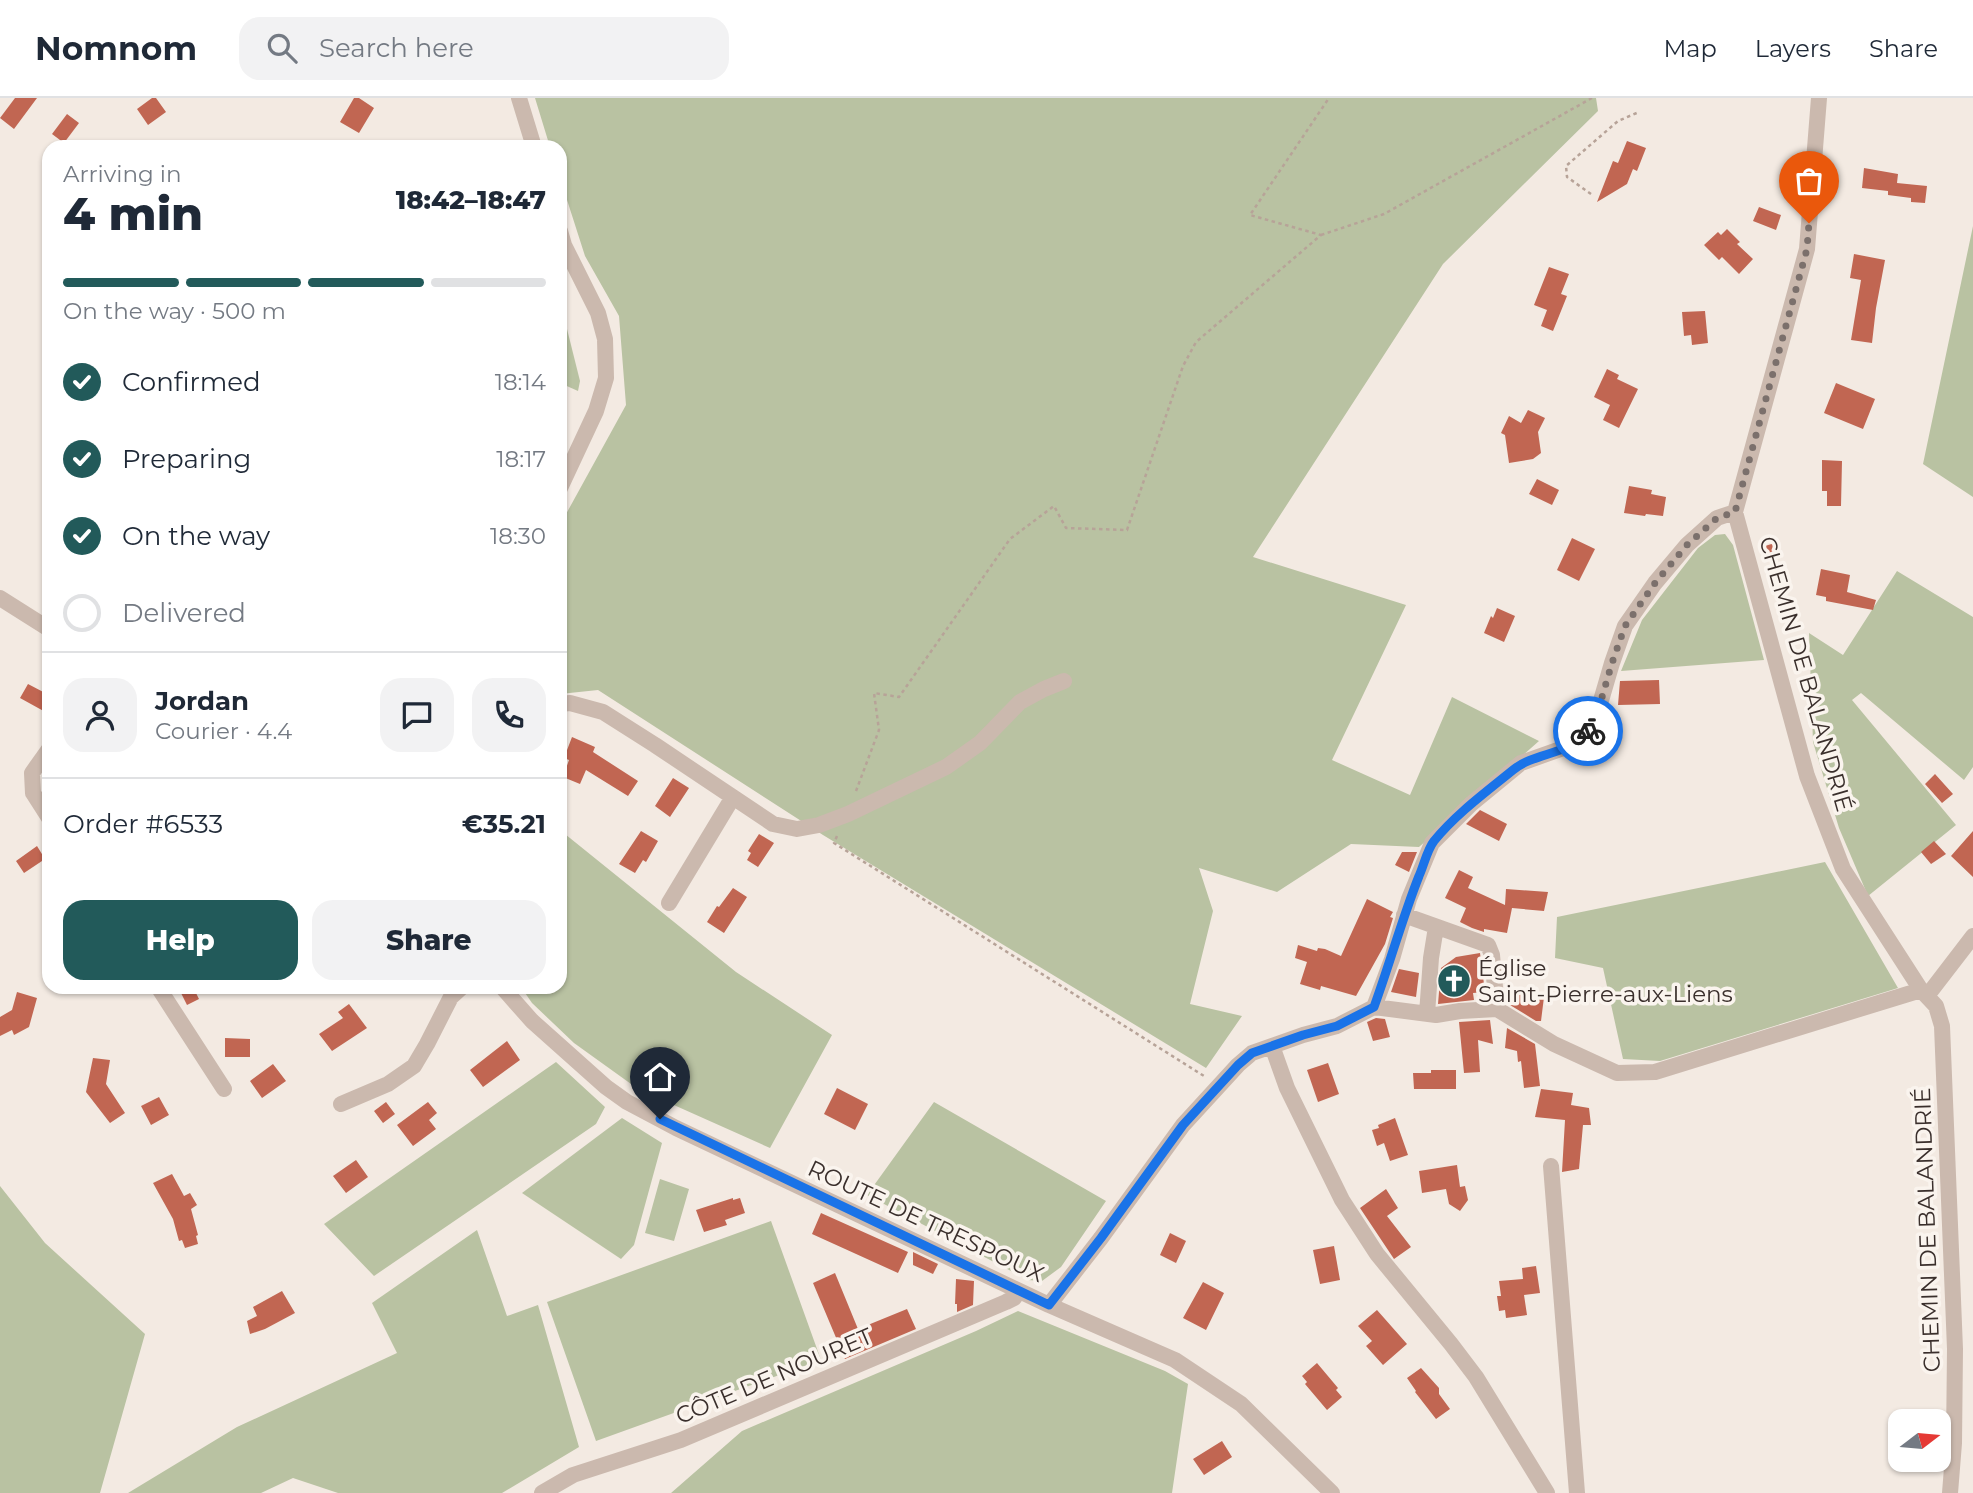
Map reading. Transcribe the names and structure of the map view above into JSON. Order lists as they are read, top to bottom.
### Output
{
  "streets": {
    "street": ["CHEMIN DE BALANDRIÉ", "ROUTE DE TRESPOUX", "CÔTE DE NOURET"]
  },
  "crossings": [
    ["ROUTE DE TRESPOUX", "CÔTE DE NOURET"]
  ],
  "places": {
    "church": ["Église Saint-Pierre-aux-Liens"]
  },
  "north": "right",
  "page": {
    "header": "Nomnom",
    "search": "Search here",
    "nav": ["Map", "Layers", "Share"],
    "heading": ["4 min", "Arriving in", "18:42–18:47"],
    "panel": [
      "Jordan",
      "Courier · 4.4",
      "Order #6533",
      "€35.21"
    ],
    "bar": "On the way · 500 m",
    "list": [
      ["Confirmed", "18:14"],
      ["Preparing", "18:17"],
      ["On the way", "18:30"],
      "Delivered"
    ],
    "buttons": ["Help", "Share"]
  }
}
